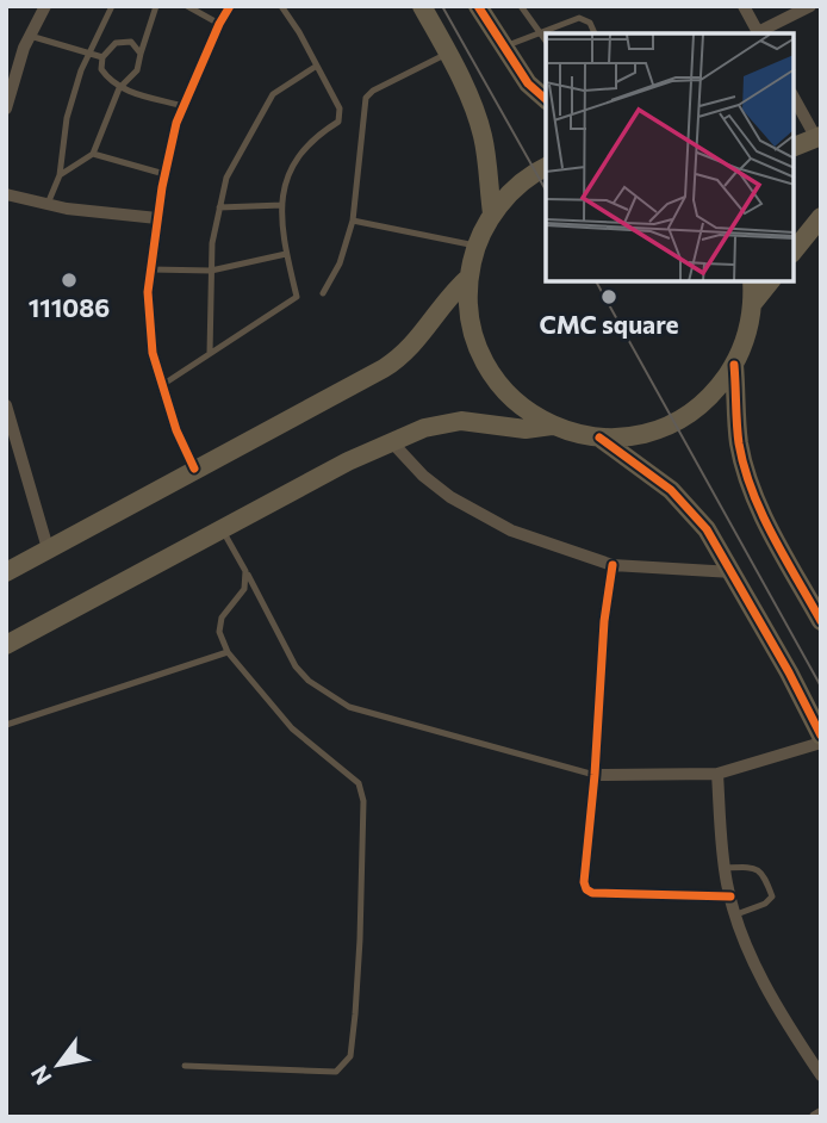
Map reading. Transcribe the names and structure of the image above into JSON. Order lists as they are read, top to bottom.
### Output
{
  "places": ["111086", "CMC square"],
  "north": "bottom left"
}
